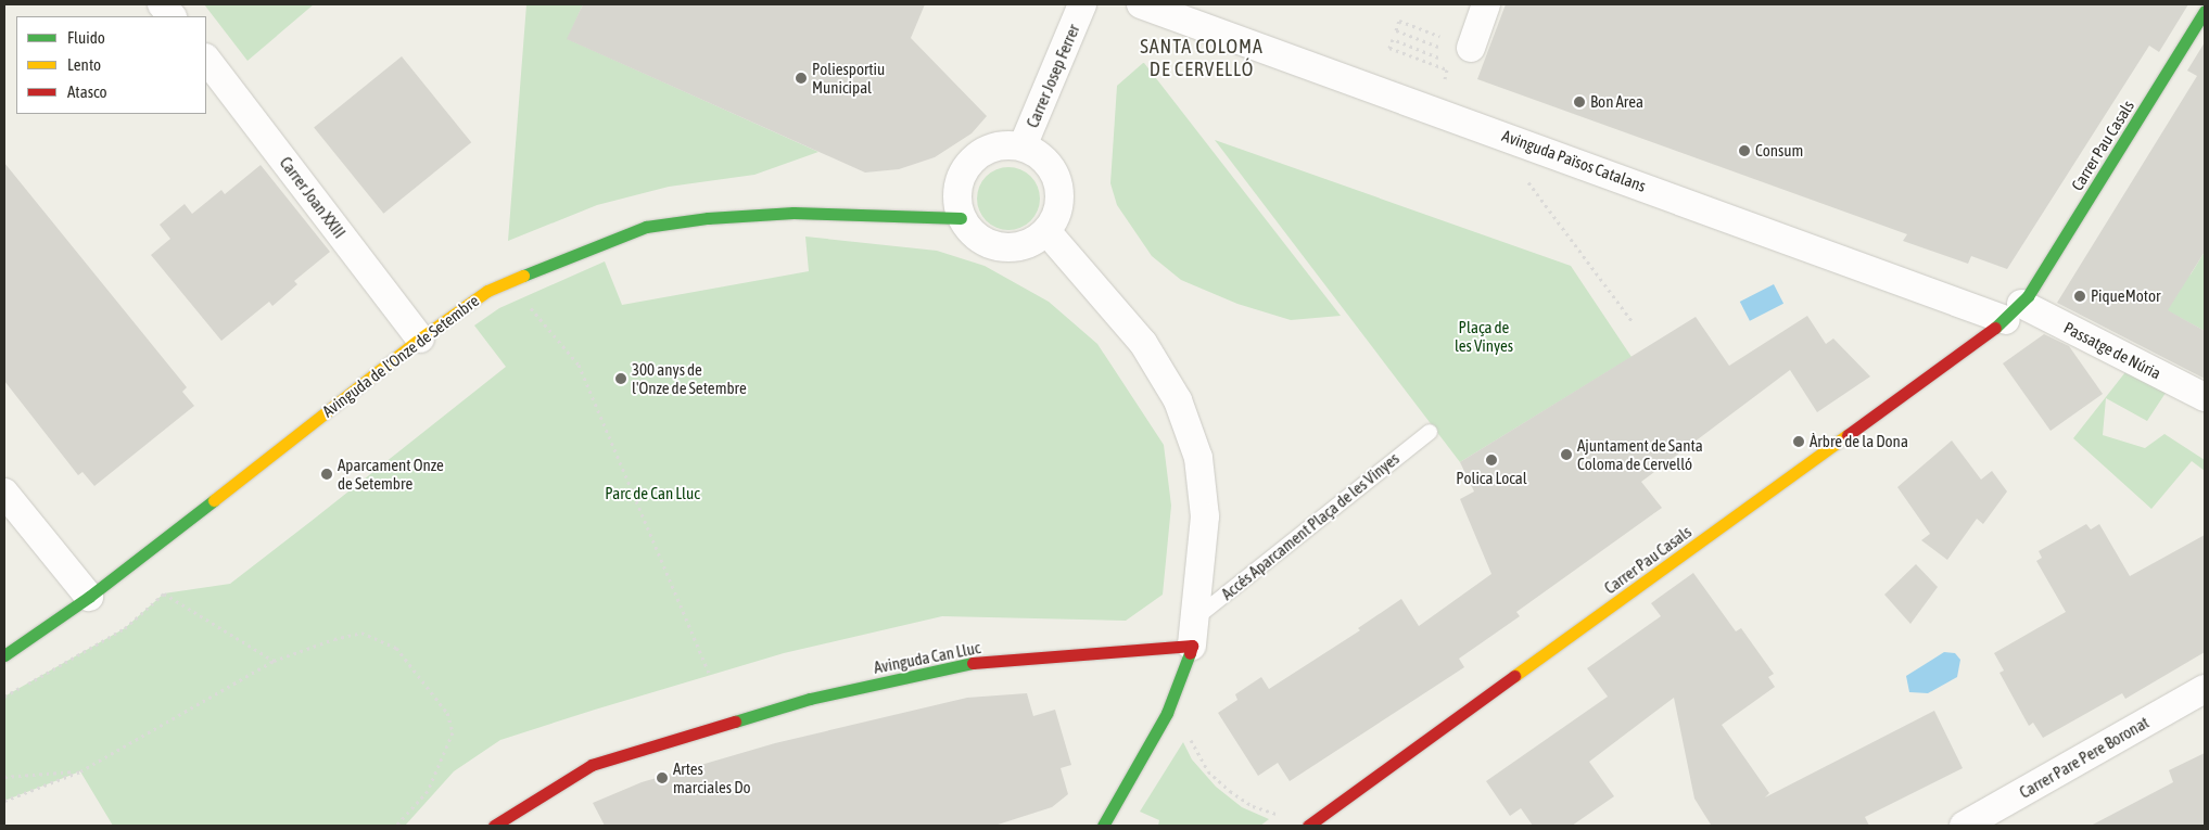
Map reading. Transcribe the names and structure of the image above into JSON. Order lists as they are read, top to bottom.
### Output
{
  "streets": {
    "street": [
      "Carrer Josep Ferrer",
      "Carrer Pau Casals",
      "Avinguda Països Catalans",
      "Carrer Joan XXIII",
      "Passatge de Núria",
      "Avinguda de l'Onze de Setembre",
      "Avinguda Can Lluc",
      "Carrer Pare Pere Boronat"
    ],
    "lane": ["Accés Aparcament Plaça de les Vinyes"]
  },
  "crossings": [
    ["Carrer Josep Ferrer", "Avinguda de l'Onze de Setembre"],
    ["Carrer Pau Casals", "Avinguda Països Catalans"],
    ["Carrer Pau Casals", "Passatge de Núria"],
    ["Avinguda Països Catalans", "Passatge de Núria"],
    ["Carrer Joan XXIII", "Avinguda de l'Onze de Setembre"],
    ["Accés Aparcament Plaça de les Vinyes", "Avinguda Can Lluc"]
  ],
  "districts": ["SANTA COLOMA DE CERVELLÓ"],
  "parks": ["Plaça de les Vinyes", "Parc de Can Lluc"],
  "places": [
    "Poliesportiu Municipal",
    "Bon Area",
    "Consum",
    "PiqueMotor",
    "300 anys de l'Onze de Setembre",
    "Àrbre de la Dona",
    "Ajuntament de Santa Coloma de Cervelló",
    "Polica Local",
    "Aparcament Onze de Setembre",
    "Artes marciales Do"
  ],
  "legend": ["Fluido", "Lento", "Atasco"]
}
